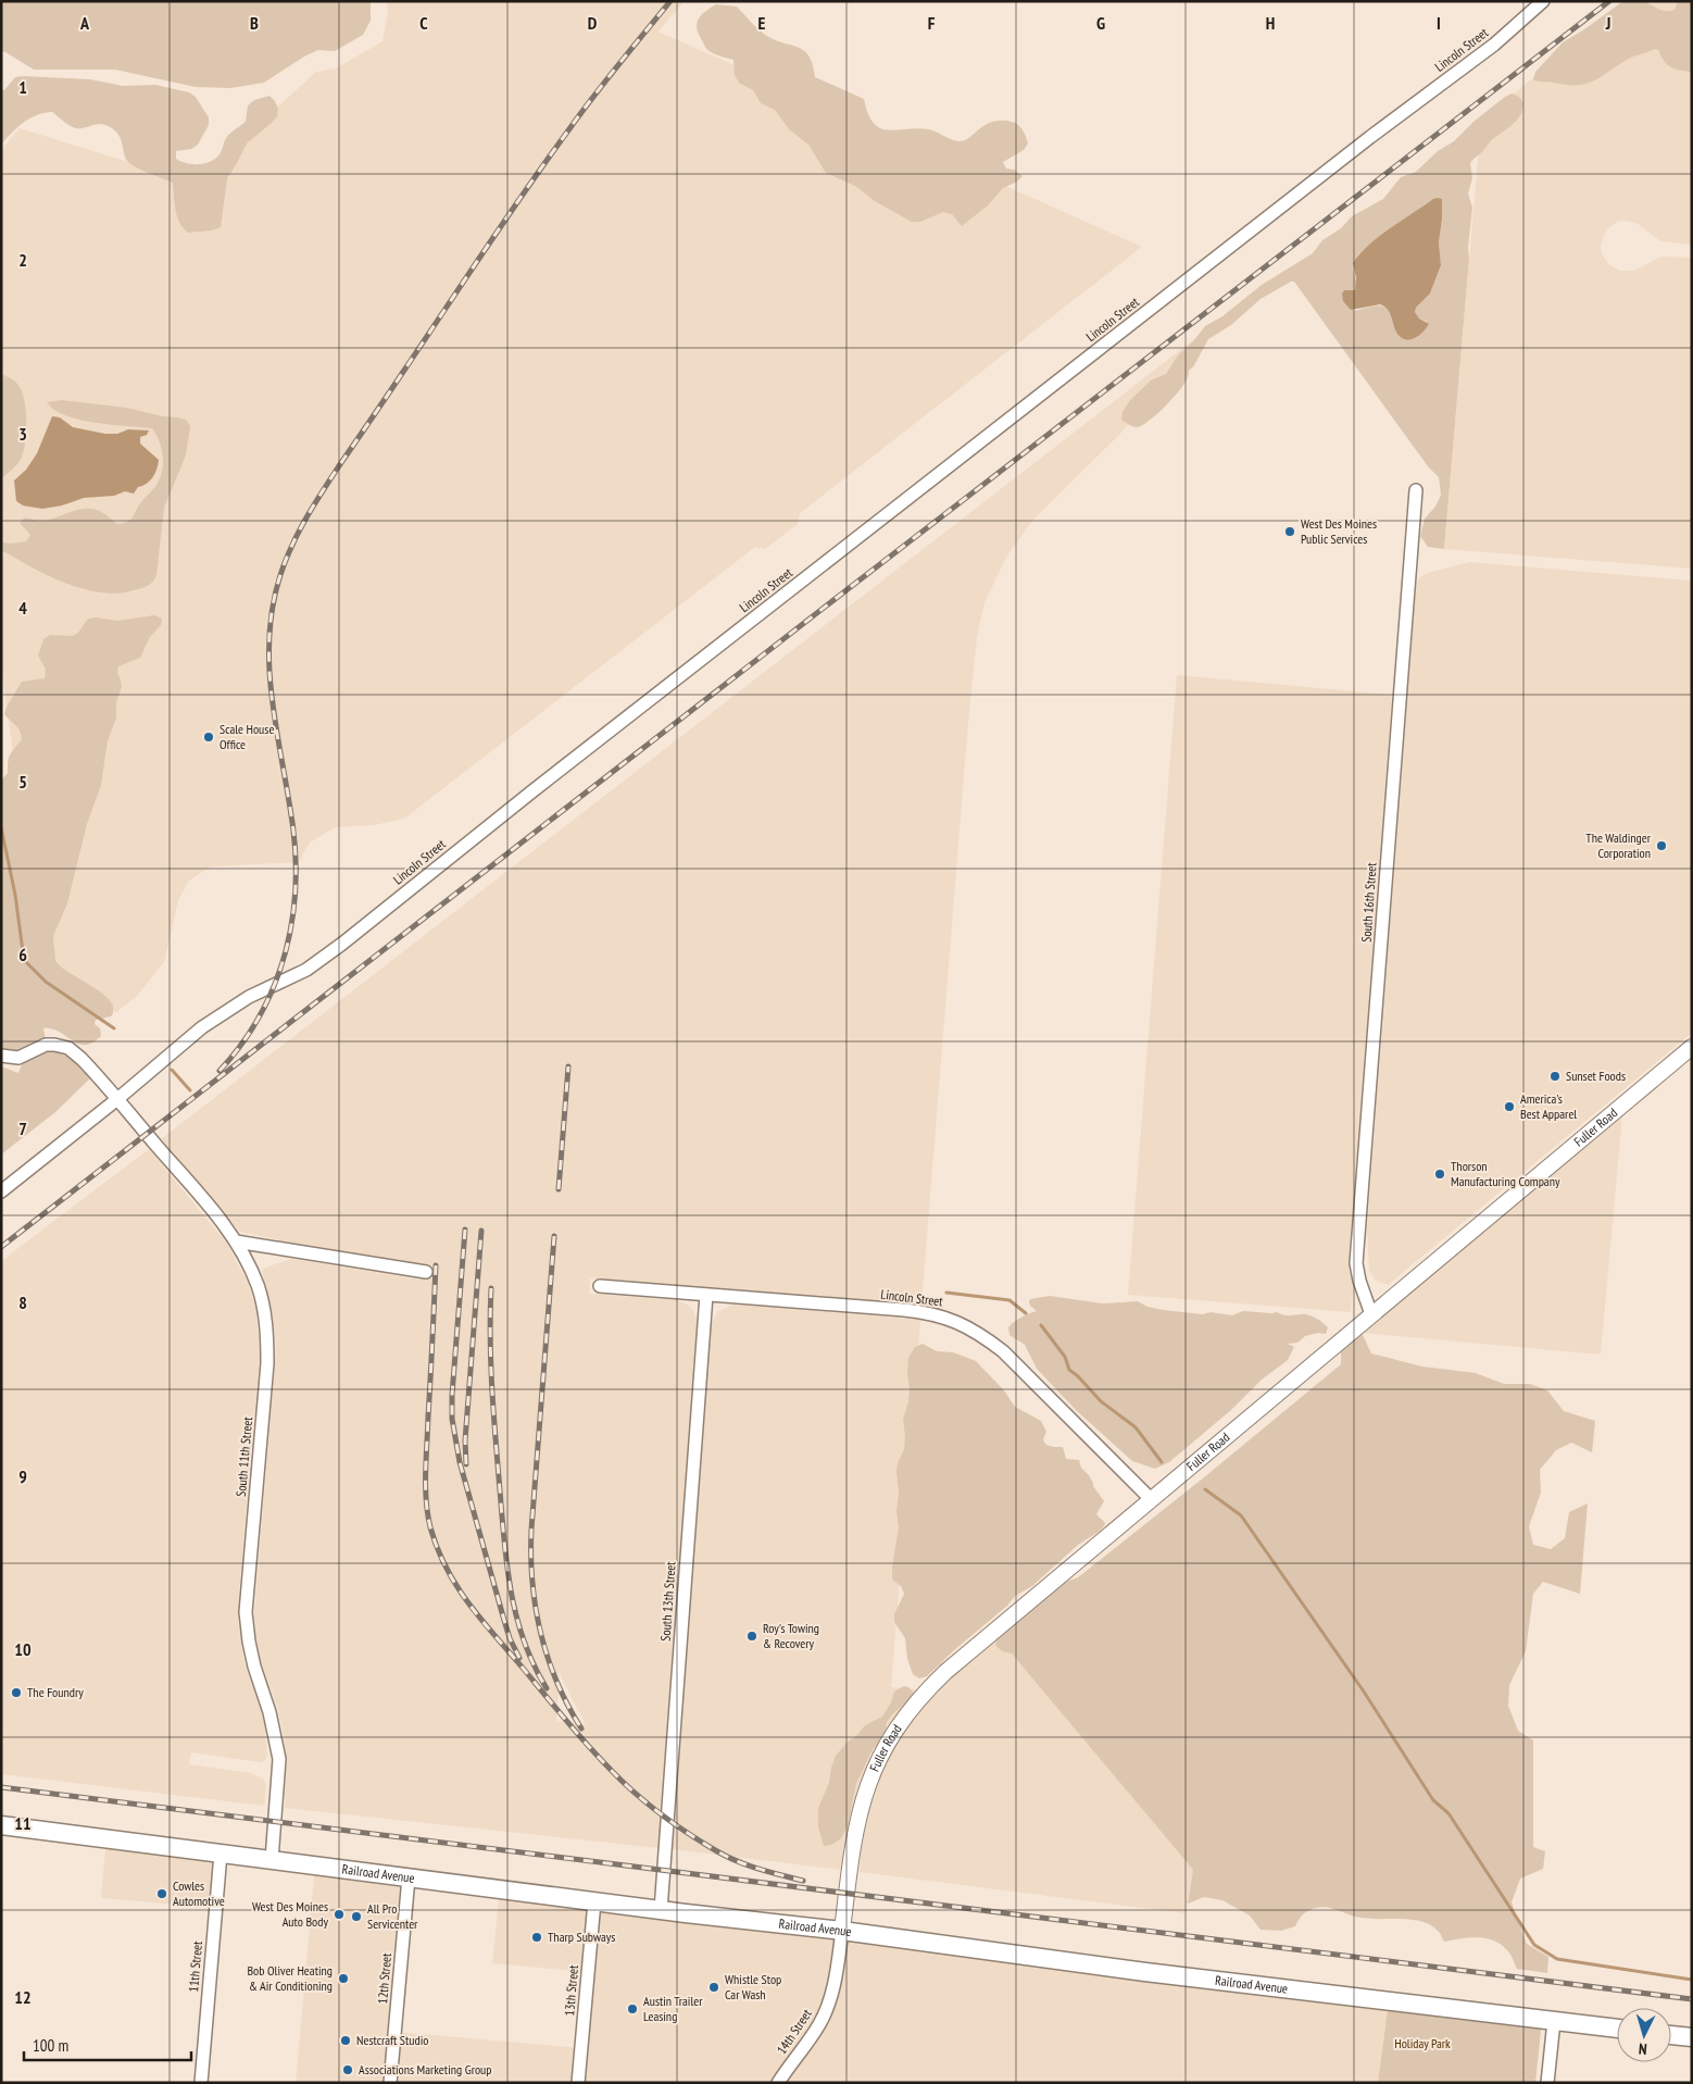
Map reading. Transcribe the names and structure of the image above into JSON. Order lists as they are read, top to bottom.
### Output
{
  "streets": {
    "main road": ["Railroad Avenue"],
    "street": [
      "Lincoln Street",
      "South 16th Street",
      "Fuller Road",
      "South 11th Street",
      "South 13th Street",
      "11th Street",
      "12th Street",
      "13th Street",
      "14th Street"
    ]
  },
  "crossings": [
    ["Lincoln Street", "Fuller Road"],
    ["Lincoln Street", "South 11th Street"],
    ["Lincoln Street", "South 13th Street"],
    ["South 16th Street", "Fuller Road"],
    ["Fuller Road", "Railroad Avenue"],
    ["Fuller Road", "14th Street"],
    ["South 11th Street", "Railroad Avenue"],
    ["South 13th Street", "Railroad Avenue"],
    ["Railroad Avenue", "11th Street"],
    ["Railroad Avenue", "12th Street"],
    ["Railroad Avenue", "13th Street"],
    ["Railroad Avenue", "14th Street"]
  ],
  "parks": ["Holiday Park"],
  "places": [
    "West Des Moines Public Services",
    "Scale House Office",
    "The Waldinger Corporation",
    "Sunset Foods",
    "America's Best Apparel",
    "Thorson Manufacturing Company",
    "Roy's Towing & Recovery",
    "The Foundry",
    "Cowles Automotive",
    "West Des Moines Auto Body",
    "All Pro Servicenter",
    "Tharp Subways",
    "Bob Oliver Heating & Air Conditioning",
    "Whistle Stop Car Wash",
    "Austin Trailer Leasing",
    "Nestcraft Studio",
    "Associations Marketing Group"
  ],
  "scale_bar": "100 m",
  "north": "bottom",
  "grid": {
    "columns": [
      "A",
      "B",
      "C",
      "D",
      "E",
      "F",
      "G",
      "H",
      "I",
      "J"
    ],
    "rows": [
      "1",
      "2",
      "3",
      "4",
      "5",
      "6",
      "7",
      "8",
      "9",
      "10",
      "11",
      "12"
    ]
  }
}
